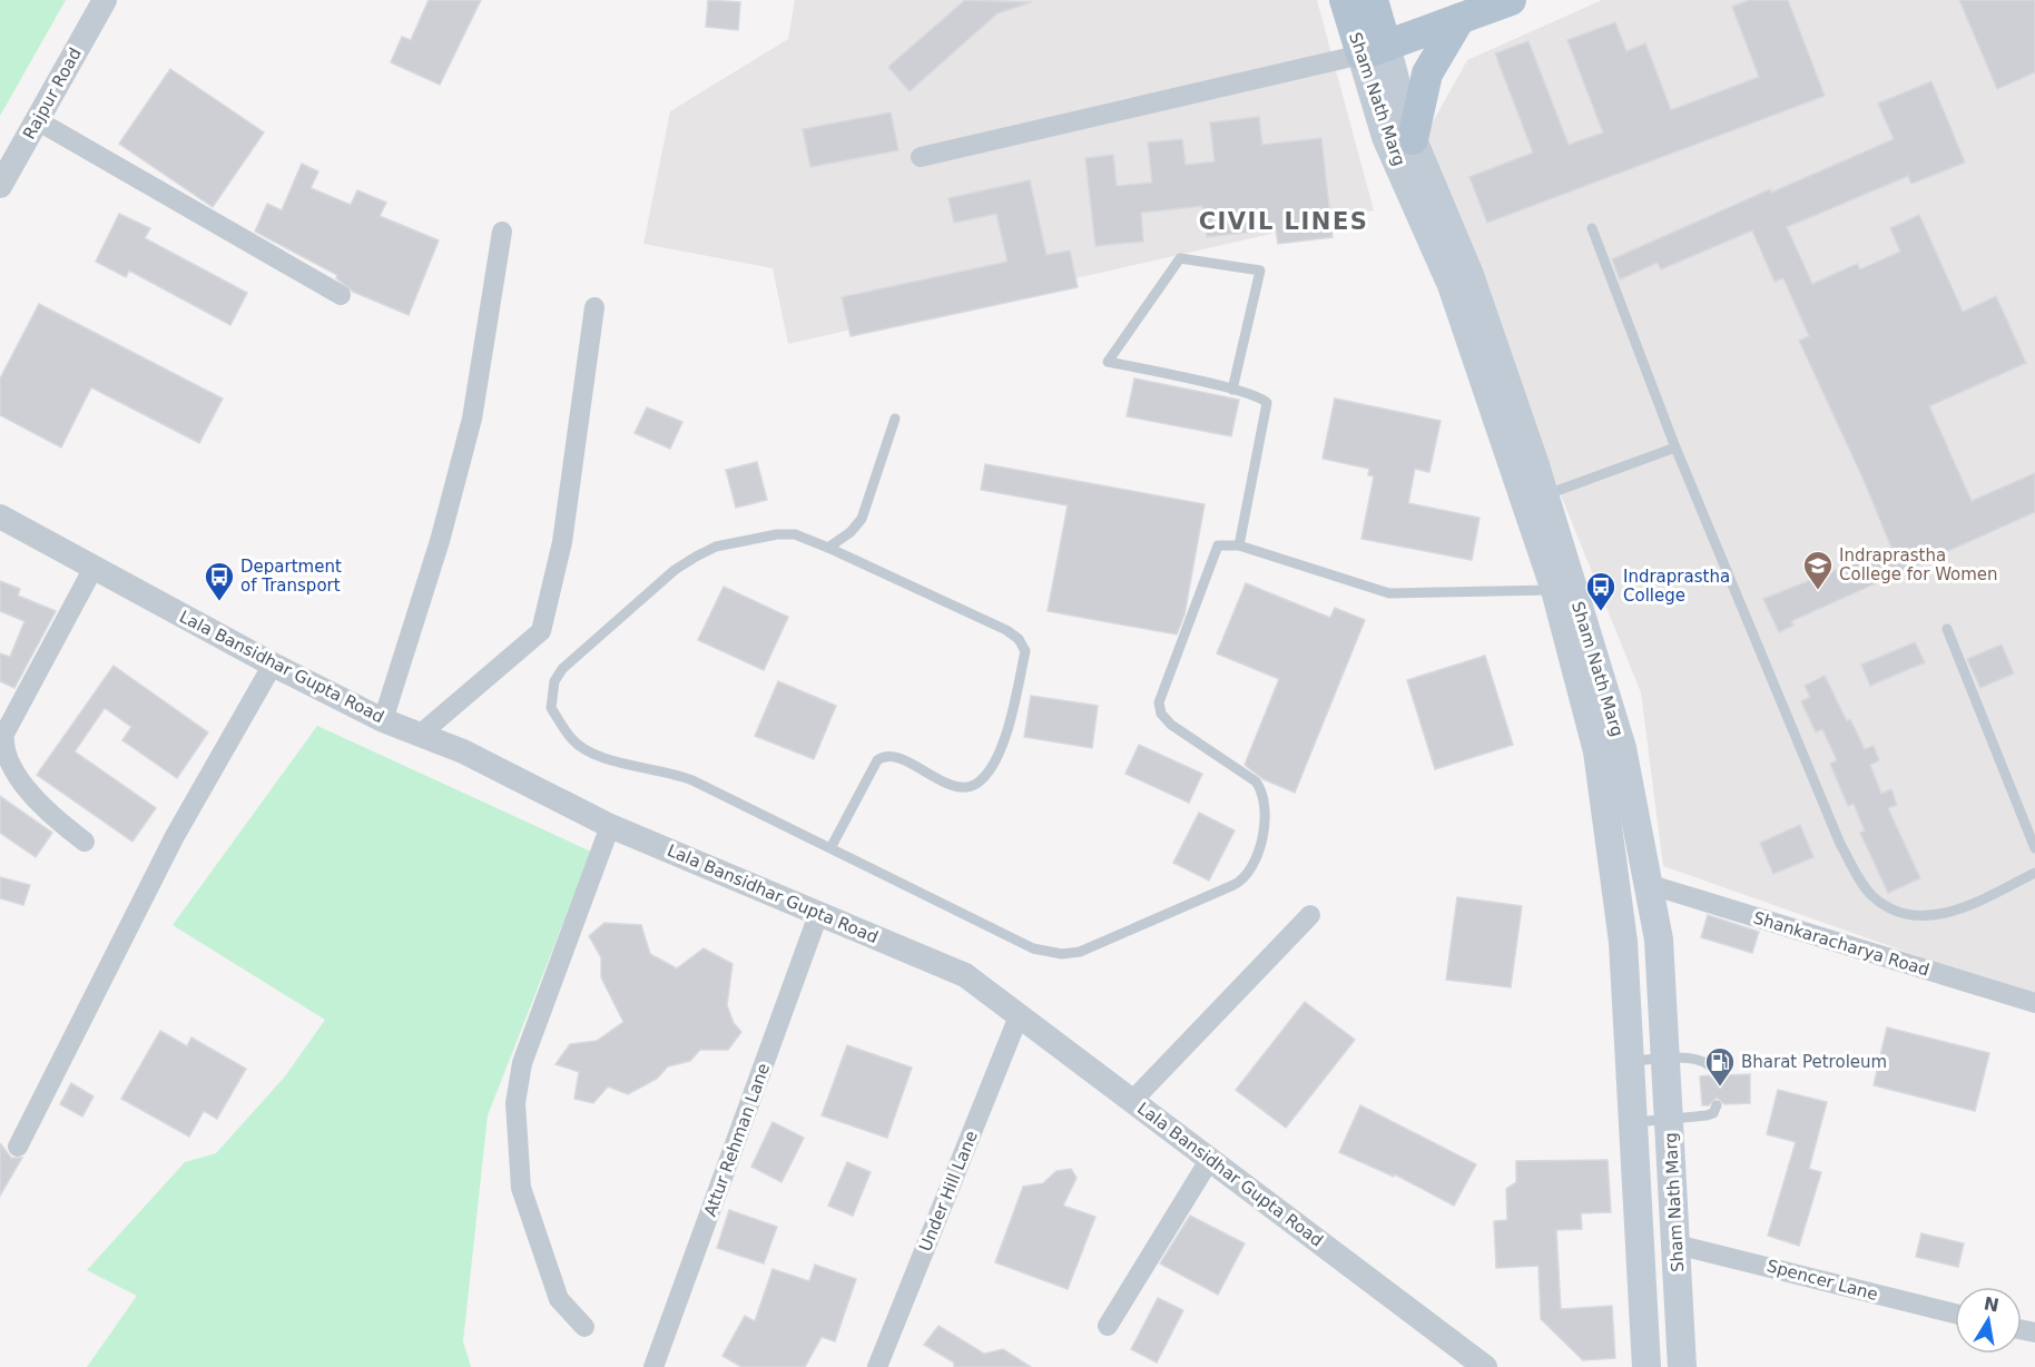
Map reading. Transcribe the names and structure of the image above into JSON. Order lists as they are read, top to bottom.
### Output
{
  "streets": {
    "main road": ["Sham Nath Marg"],
    "street": [
      "Rajpur Road",
      "Lala Bansidhar Gupta Road",
      "Shankaracharya Road",
      "Attur Rehman Lane",
      "Under Hill Lane",
      "Spencer Lane"
    ]
  },
  "crossings": [
    ["Sham Nath Marg", "Shankaracharya Road"],
    ["Sham Nath Marg", "Spencer Lane"],
    ["Lala Bansidhar Gupta Road", "Attur Rehman Lane"],
    ["Lala Bansidhar Gupta Road", "Under Hill Lane"]
  ],
  "districts": ["CIVIL LINES"],
  "places": {
    "school or university": ["Indraprastha College for Women"],
    "bus stop": ["Department of Transport", "Indraprastha College"],
    "fuel station": ["Bharat Petroleum"]
  },
  "north": "top"
}
